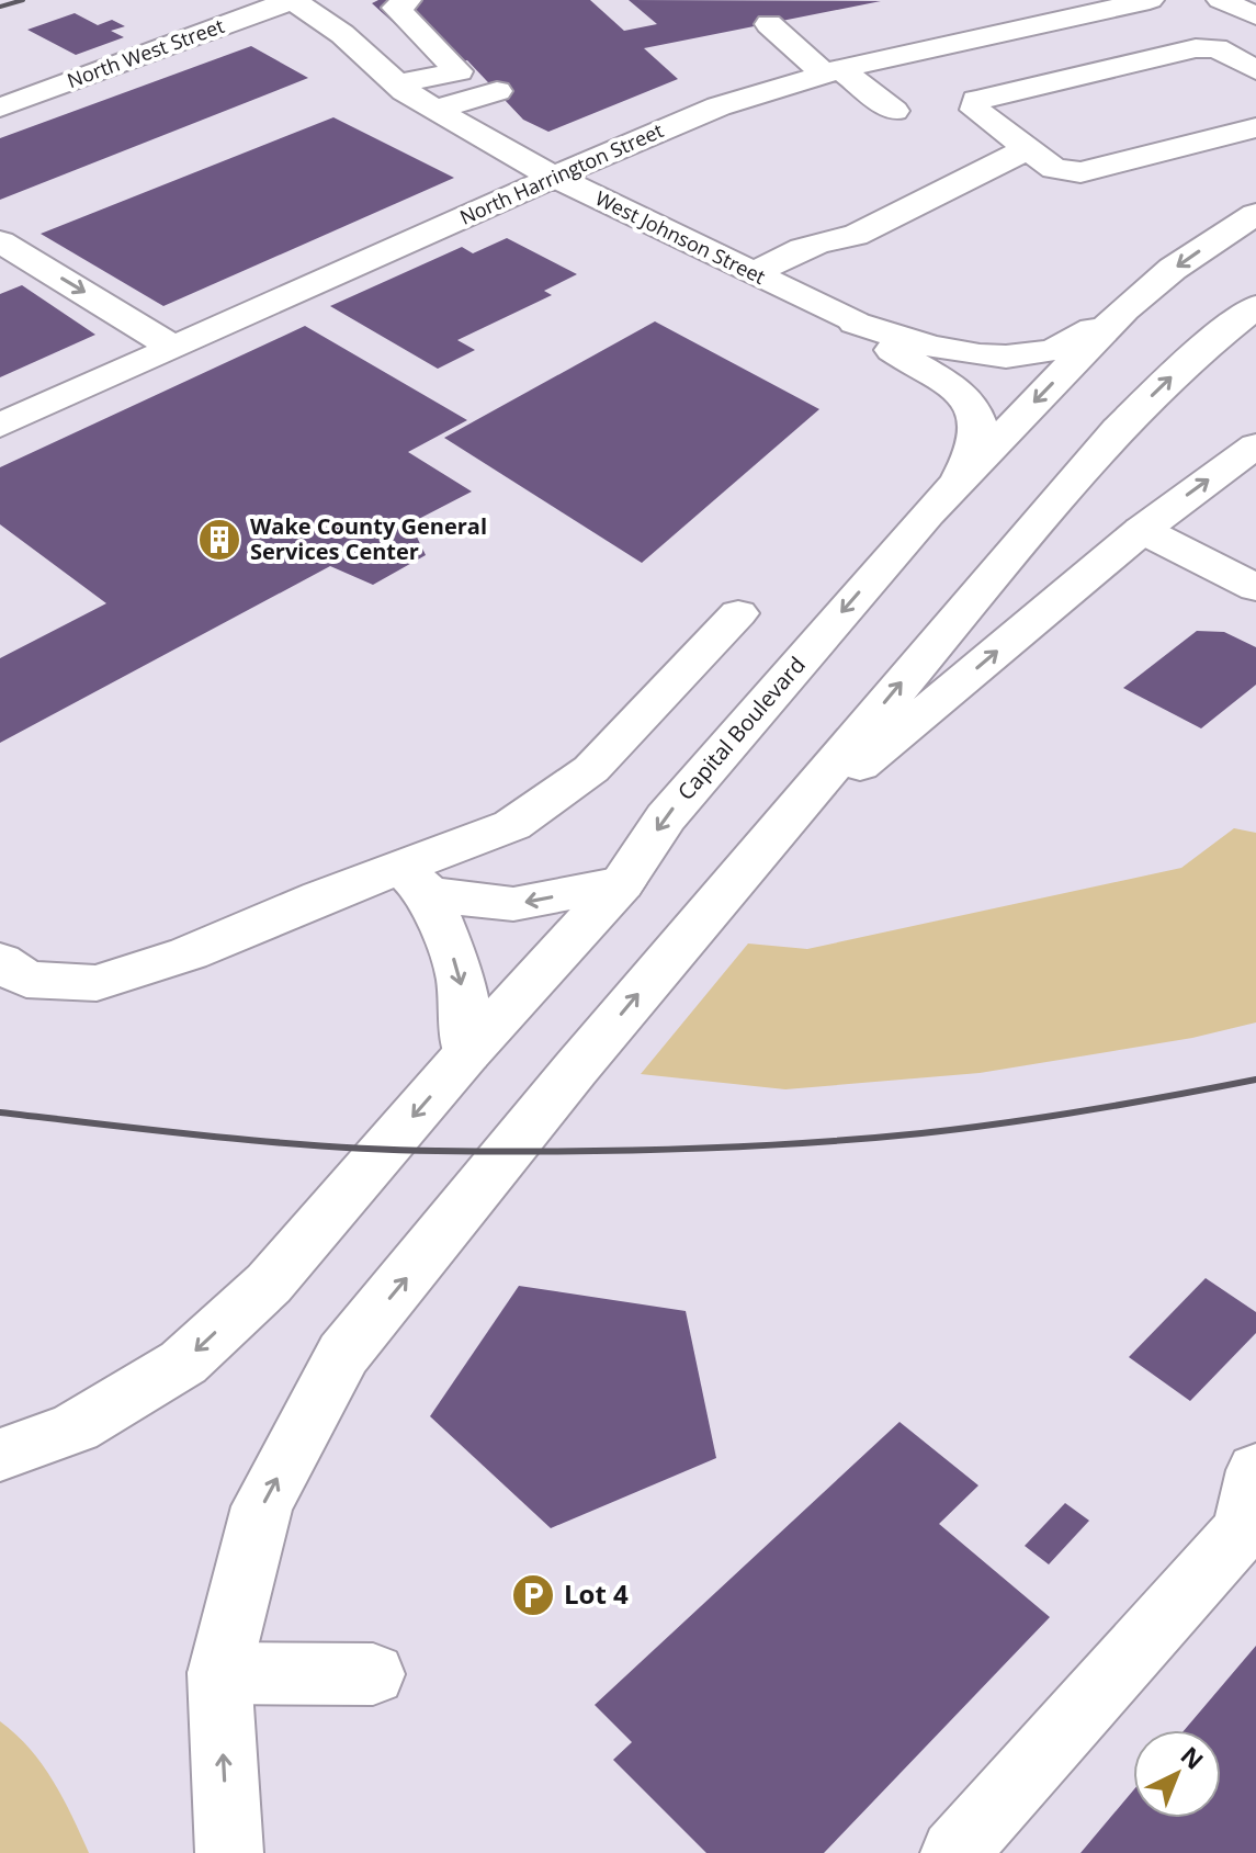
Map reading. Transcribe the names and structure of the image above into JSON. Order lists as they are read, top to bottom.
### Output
{
  "streets": {
    "main road": [
      "North West Street",
      "North Harrington Street",
      "West Johnson Street",
      "Capital Boulevard"
    ]
  },
  "crossings": [
    ["North West Street", "West Johnson Street"],
    ["North Harrington Street", "West Johnson Street"]
  ],
  "places": {
    "building": ["Wake County General Services Center"],
    "parking": ["Lot 4"]
  },
  "north": "top right"
}
